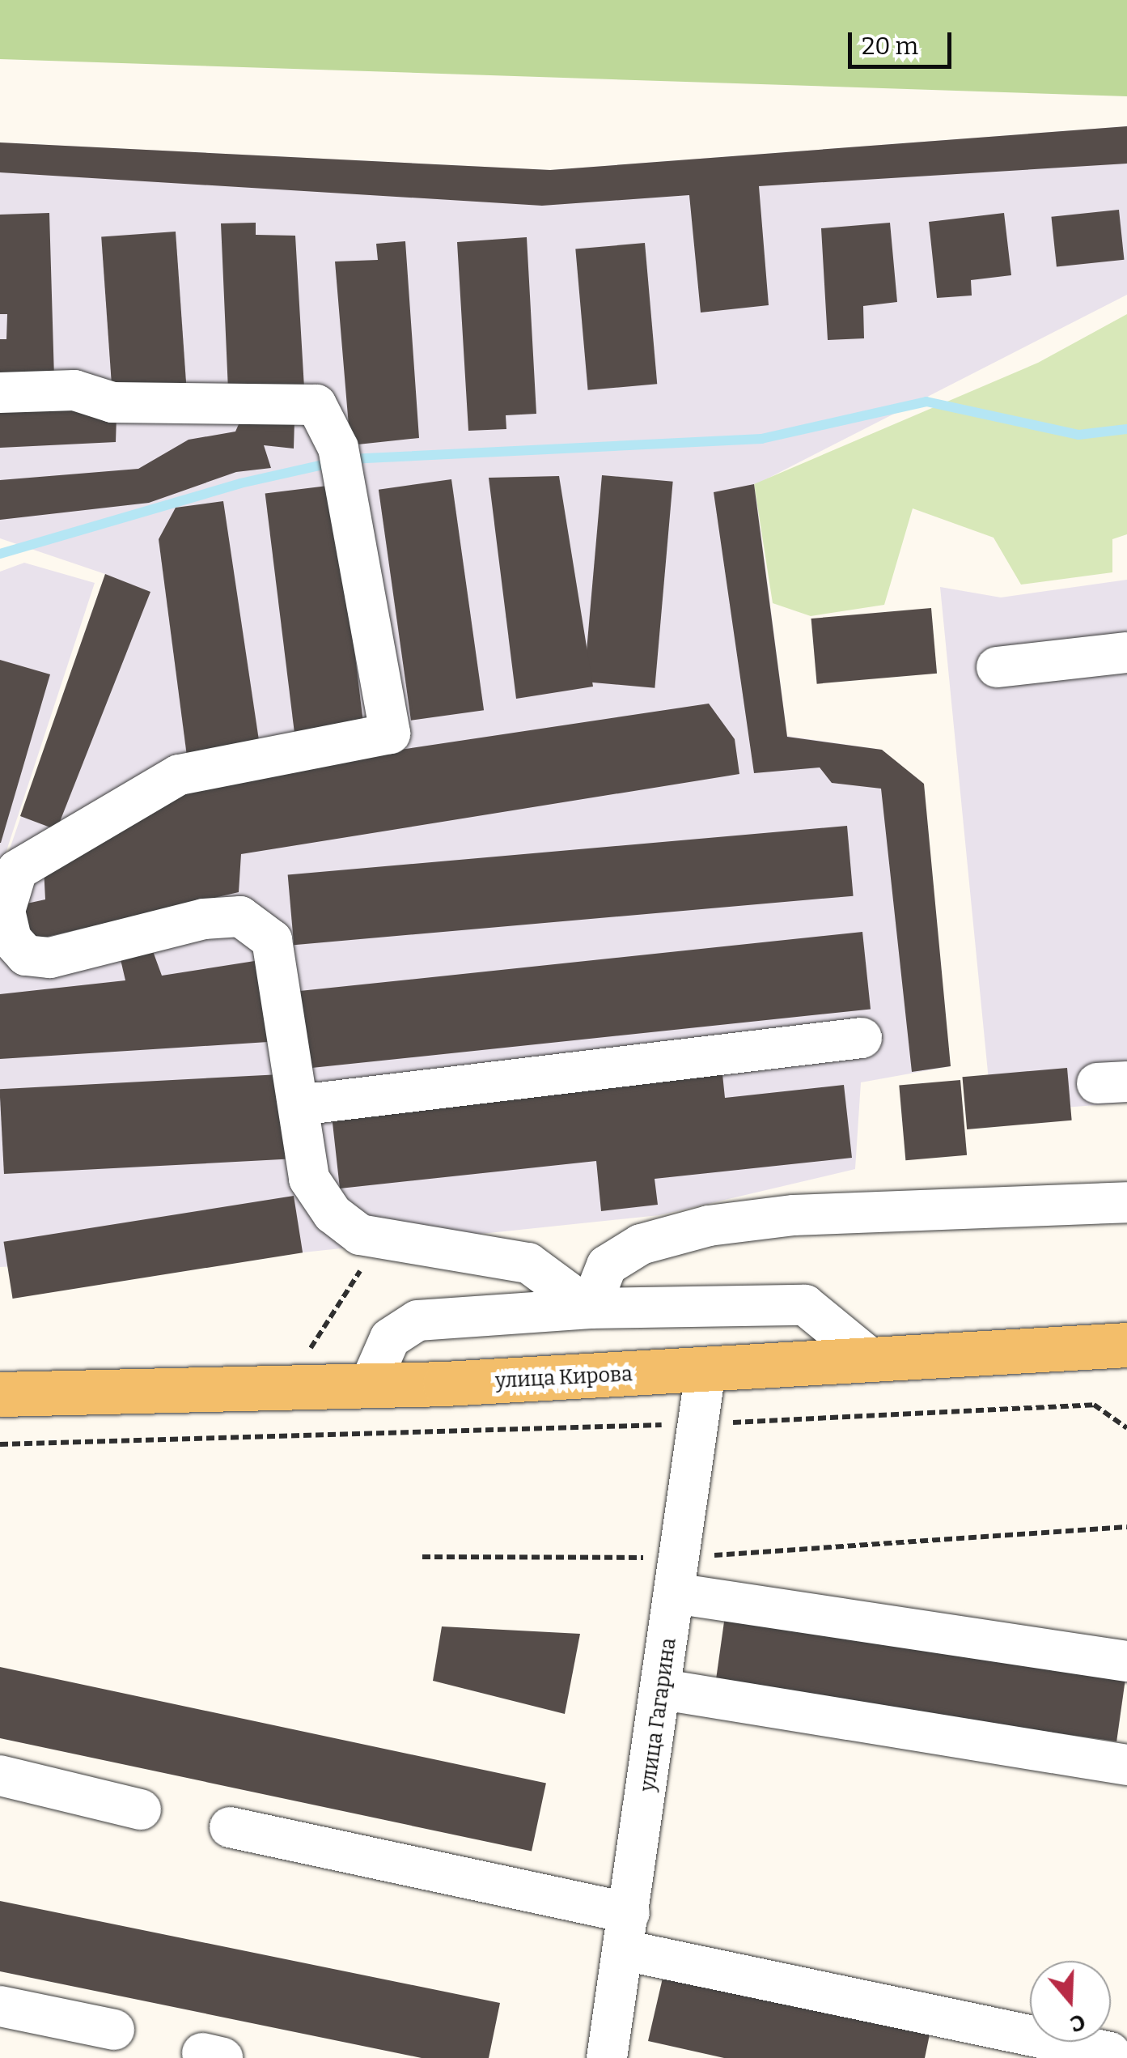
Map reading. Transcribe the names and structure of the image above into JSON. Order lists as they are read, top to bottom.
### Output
{
  "streets": {
    "main road": ["улица Кирова"],
    "street": ["улица Гагарина"]
  },
  "crossings": [
    ["улица Кирова", "улица Гагарина"]
  ],
  "scale_bar": "20 m",
  "north": "bottom"
}
